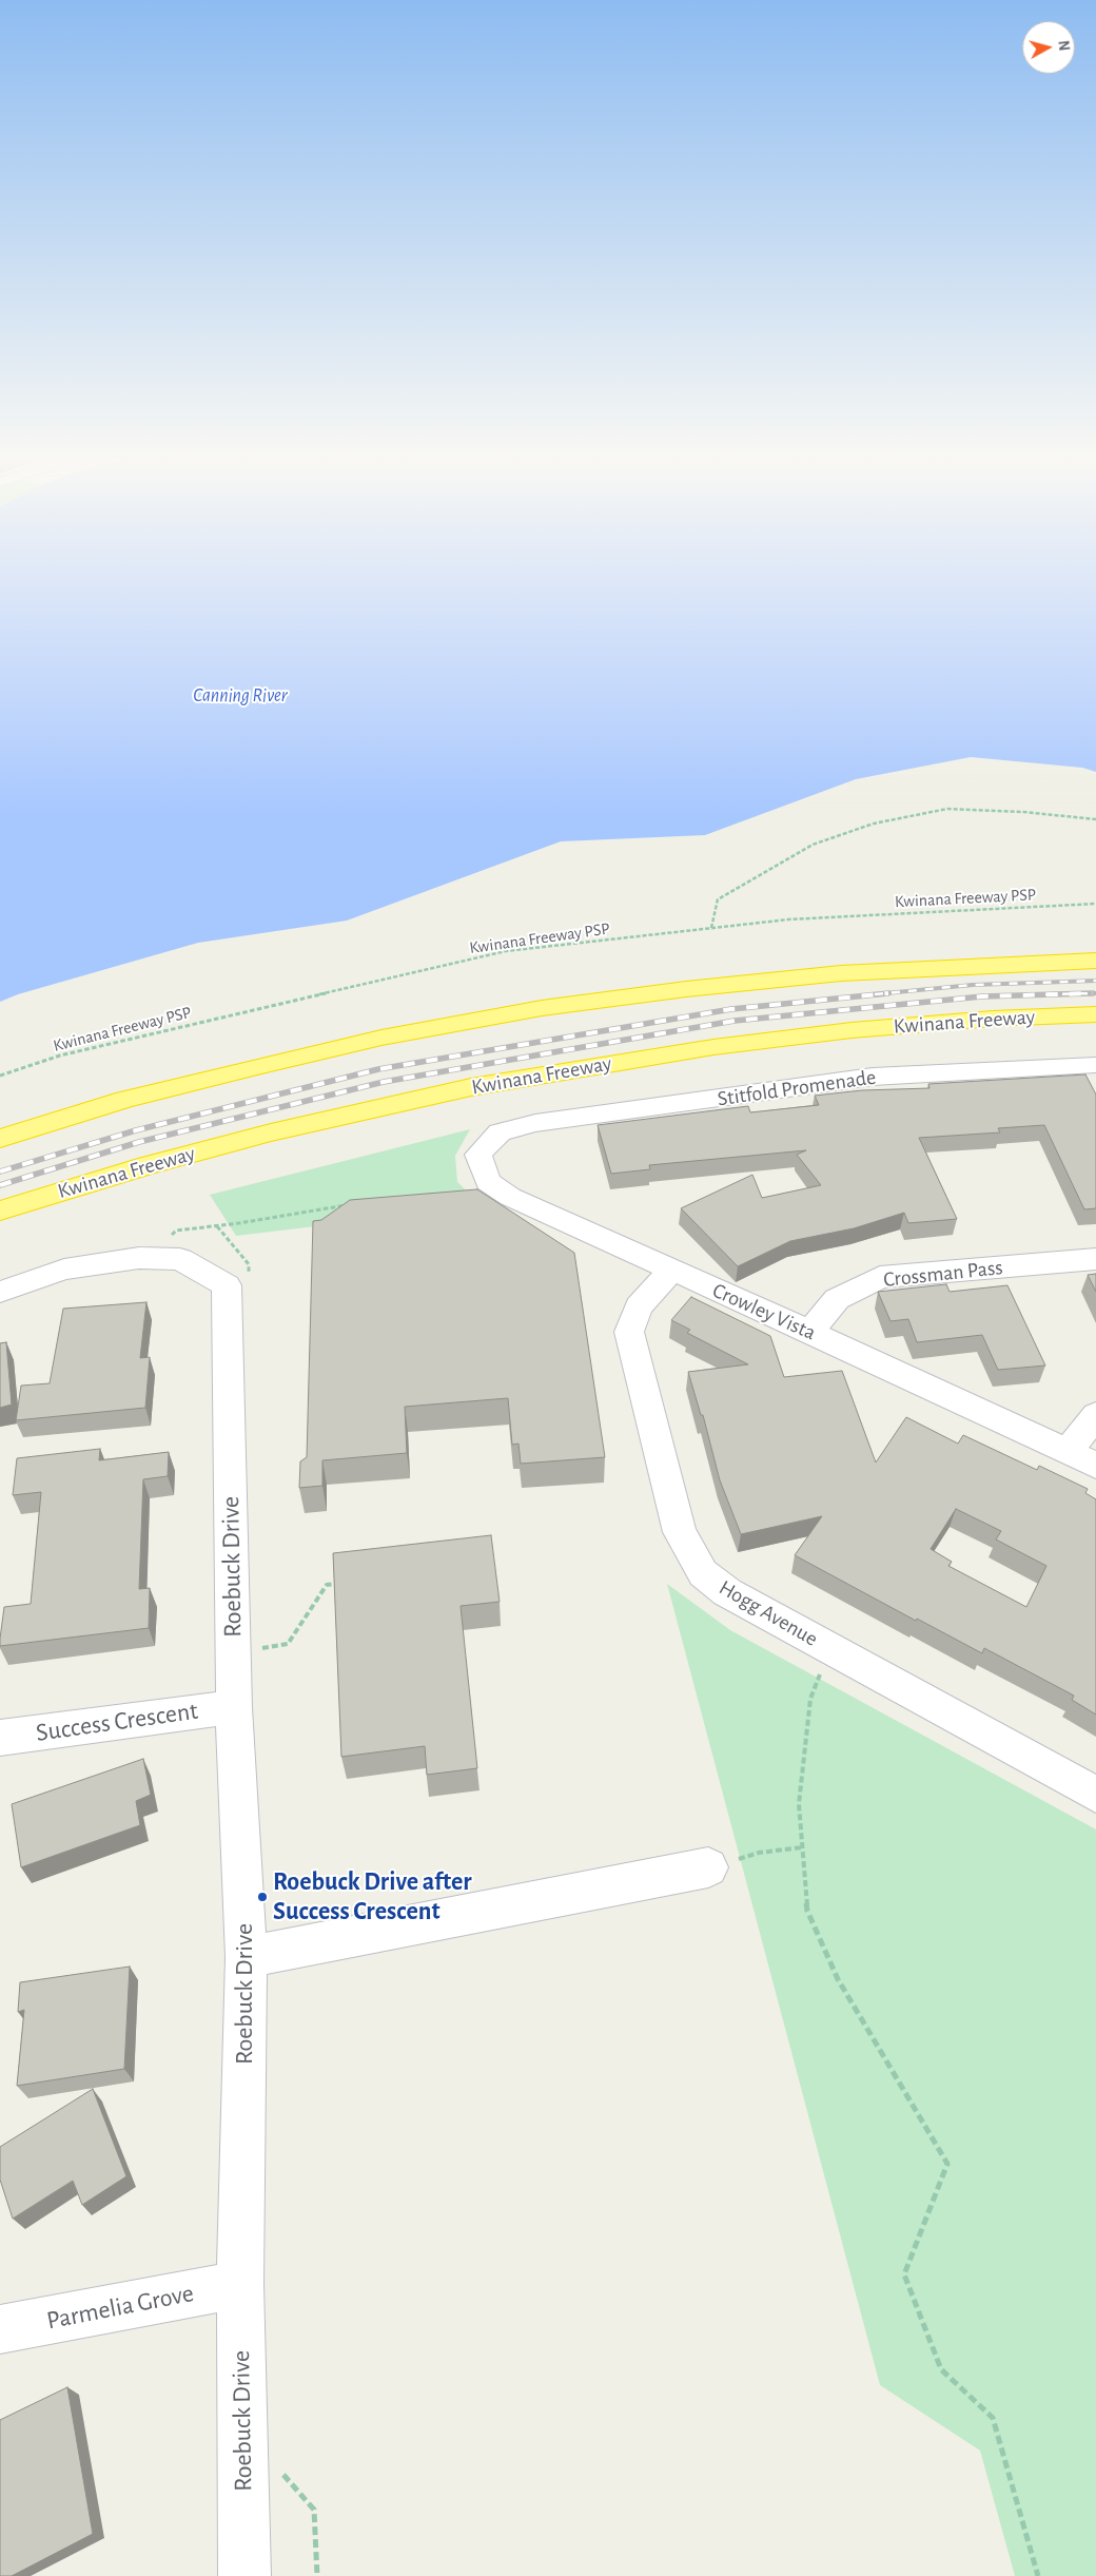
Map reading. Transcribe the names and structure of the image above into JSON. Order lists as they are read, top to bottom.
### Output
{
  "streets": {
    "highway": ["Kwinana Freeway"],
    "street": [
      "Stitfold Promenade",
      "Crossman Pass",
      "Crowley Vista",
      "Roebuck Drive",
      "Hogg Avenue",
      "Success Crescent",
      "Parmelia Grove"
    ],
    "path": ["Kwinana Freeway PSP"]
  },
  "crossings": [
    ["Stitfold Promenade", "Crowley Vista"],
    ["Crossman Pass", "Crowley Vista"],
    ["Crowley Vista", "Hogg Avenue"],
    ["Roebuck Drive", "Success Crescent"],
    ["Roebuck Drive", "Parmelia Grove"]
  ],
  "water": ["Canning River"],
  "places": ["Roebuck Drive after Success Crescent"],
  "north": "right"
}
